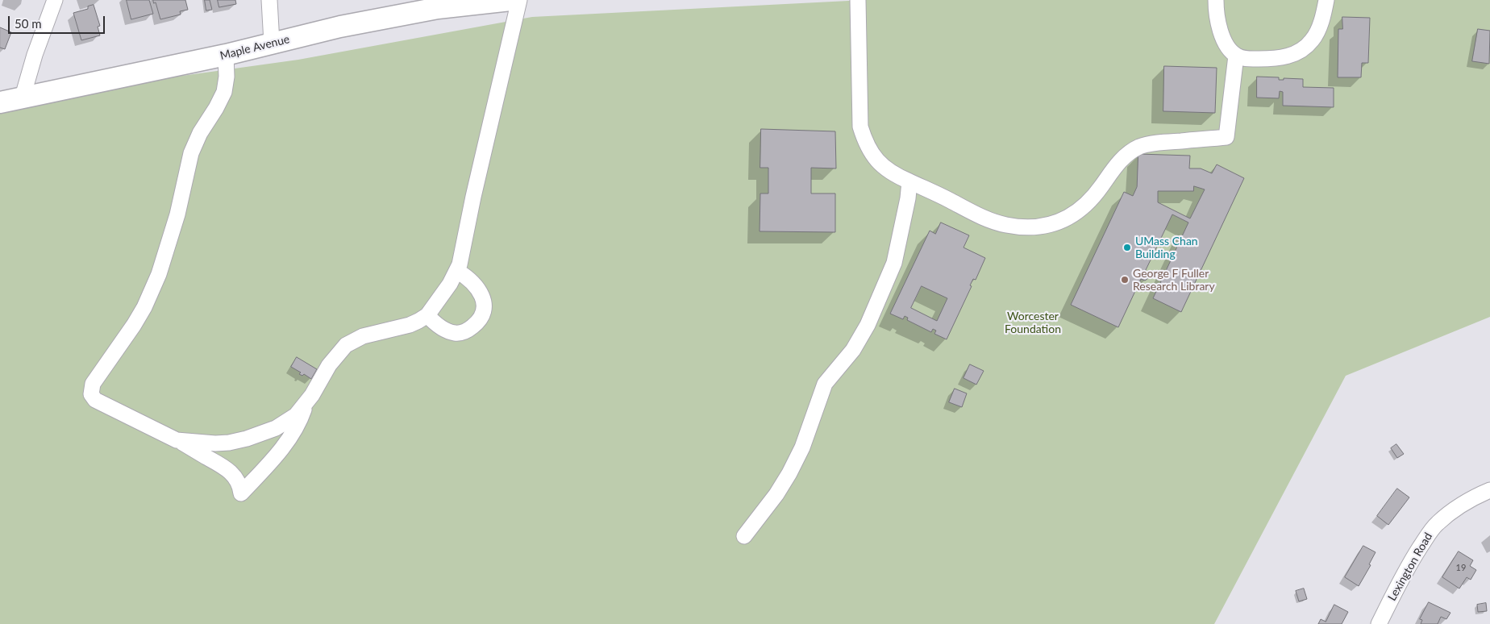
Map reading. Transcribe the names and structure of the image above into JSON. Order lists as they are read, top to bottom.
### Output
{
  "streets": {
    "main road": ["Maple Avenue"],
    "street": ["Lexington Road"]
  },
  "parks": ["Worcester Foundation"],
  "places": ["UMass Chan Building", "George F Fuller Research Library"],
  "house_numbers": ["19"],
  "scale_bar": "50 m"
}
